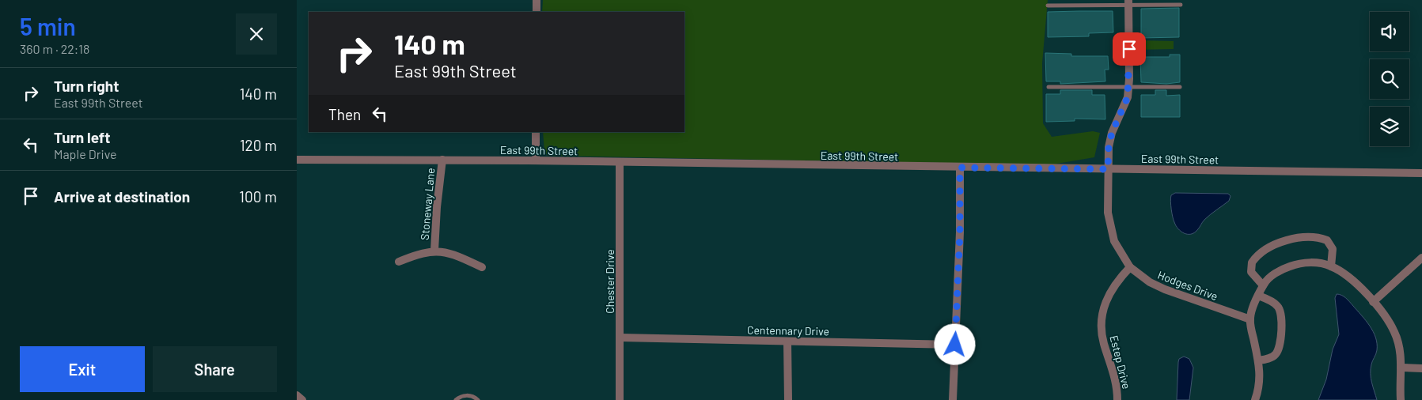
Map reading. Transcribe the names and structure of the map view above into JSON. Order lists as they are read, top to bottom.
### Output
{
  "streets": {
    "street": [
      "East 99th Street",
      "Stoneway Lane",
      "Chester Drive",
      "Hodges Drive",
      "Centennary Drive",
      "Estep Drive"
    ]
  },
  "crossings": [
    ["East 99th Street", "Stoneway Lane"],
    ["East 99th Street", "Chester Drive"],
    ["East 99th Street", "Hodges Drive"],
    ["Chester Drive", "Centennary Drive"],
    ["Hodges Drive", "Estep Drive"]
  ],
  "page": {
    "heading": ["5 min", "360 m · 22:18"],
    "turn": ["140 m", "East 99th Street"],
    "list": [
      {
        "name": "Turn right",
        "note": "East 99th Street",
        "value": "140 m"
      },
      {
        "name": "Turn left",
        "note": "Maple Drive",
        "value": "120 m"
      },
      {
        "name": "Arrive at destination",
        "value": "100 m"
      }
    ],
    "then": "Then",
    "buttons": ["Exit", "Share"]
  }
}
